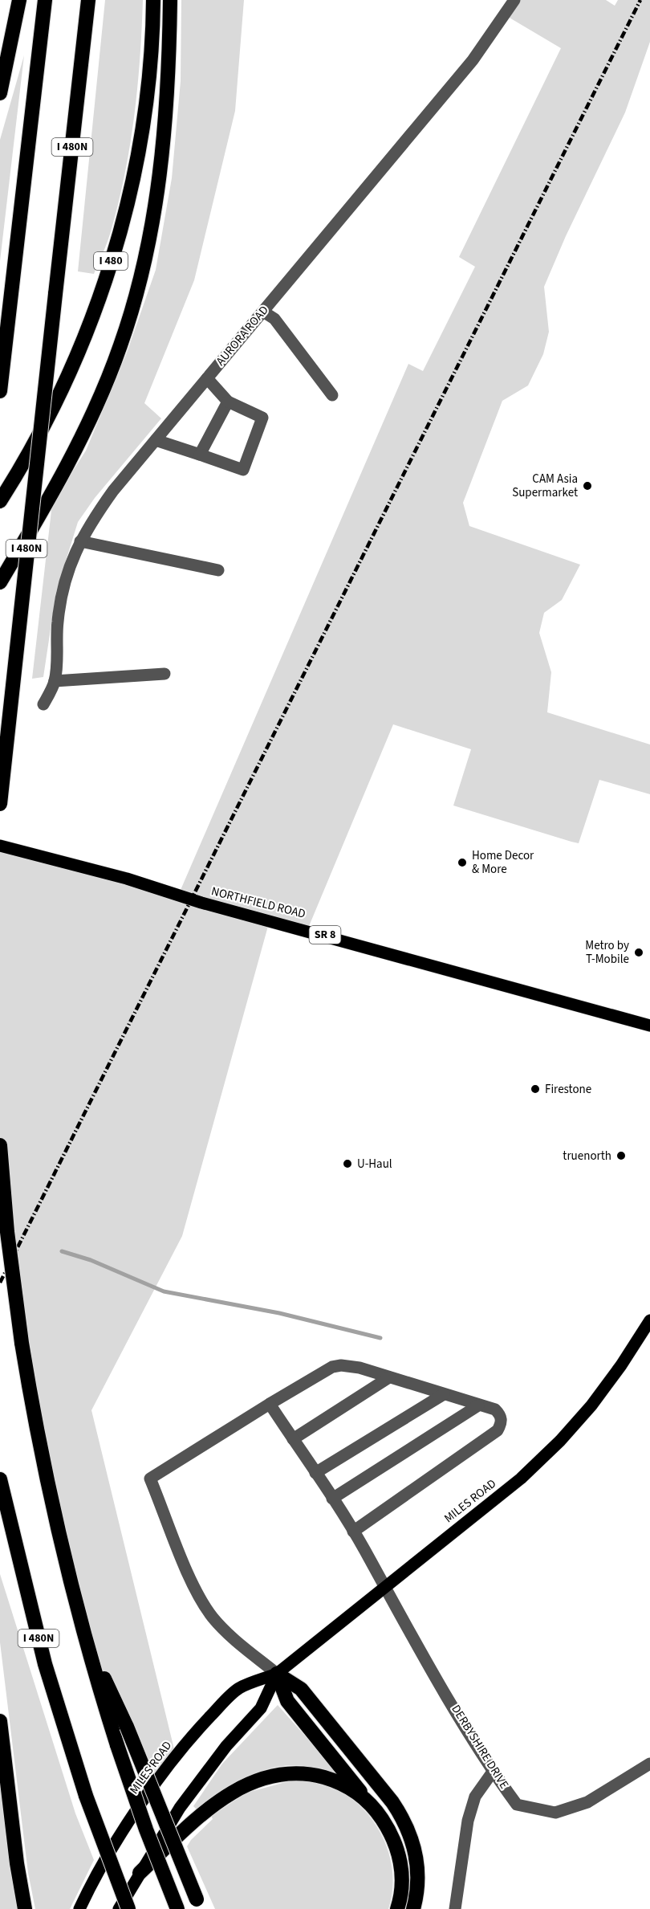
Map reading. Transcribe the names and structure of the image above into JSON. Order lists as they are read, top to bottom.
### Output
{
  "streets": {
    "highway": ["I 480N", "I 480"],
    "main road": ["NORTHFIELD ROAD", "SR 8", "MILES ROAD"],
    "street": ["AURORA ROAD", "DERBYSHIRE DRIVE"]
  },
  "crossings": [
    ["MILES ROAD", "DERBYSHIRE DRIVE"]
  ],
  "places": [
    "CAM Asia Supermarket",
    "Home Decor & More",
    "Metro by T-Mobile",
    "Firestone",
    "truenorth",
    "U-Haul"
  ]
}
